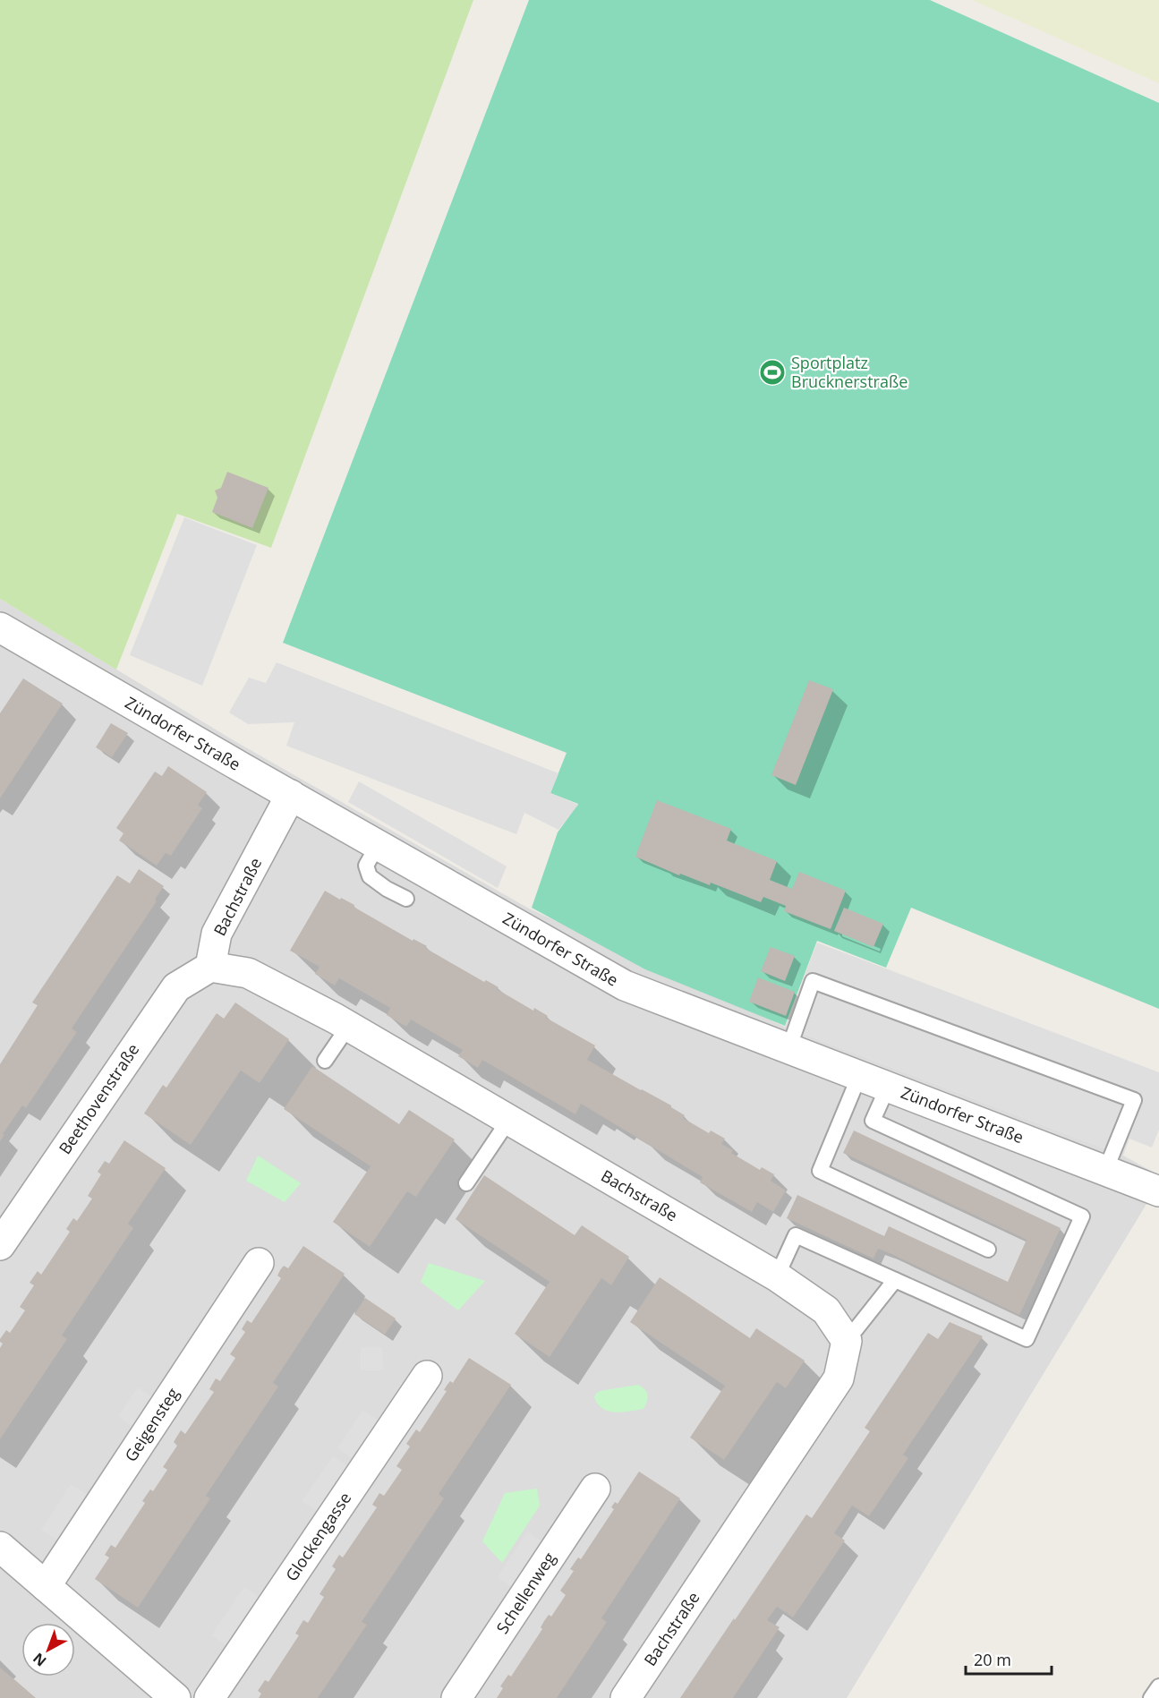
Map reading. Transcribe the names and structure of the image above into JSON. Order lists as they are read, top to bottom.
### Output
{
  "streets": {
    "street": [
      "Zündorfer Straße",
      "Bachstraße",
      "Beethovenstraße",
      "Geigensteg",
      "Glockengasse",
      "Schellenweg"
    ]
  },
  "crossings": [
    ["Zündorfer Straße", "Bachstraße"],
    ["Bachstraße", "Beethovenstraße"]
  ],
  "places": {
    "sports": ["Sportplatz Brucknerstraße"]
  },
  "scale_bar": "20 m",
  "north": "bottom left"
}
